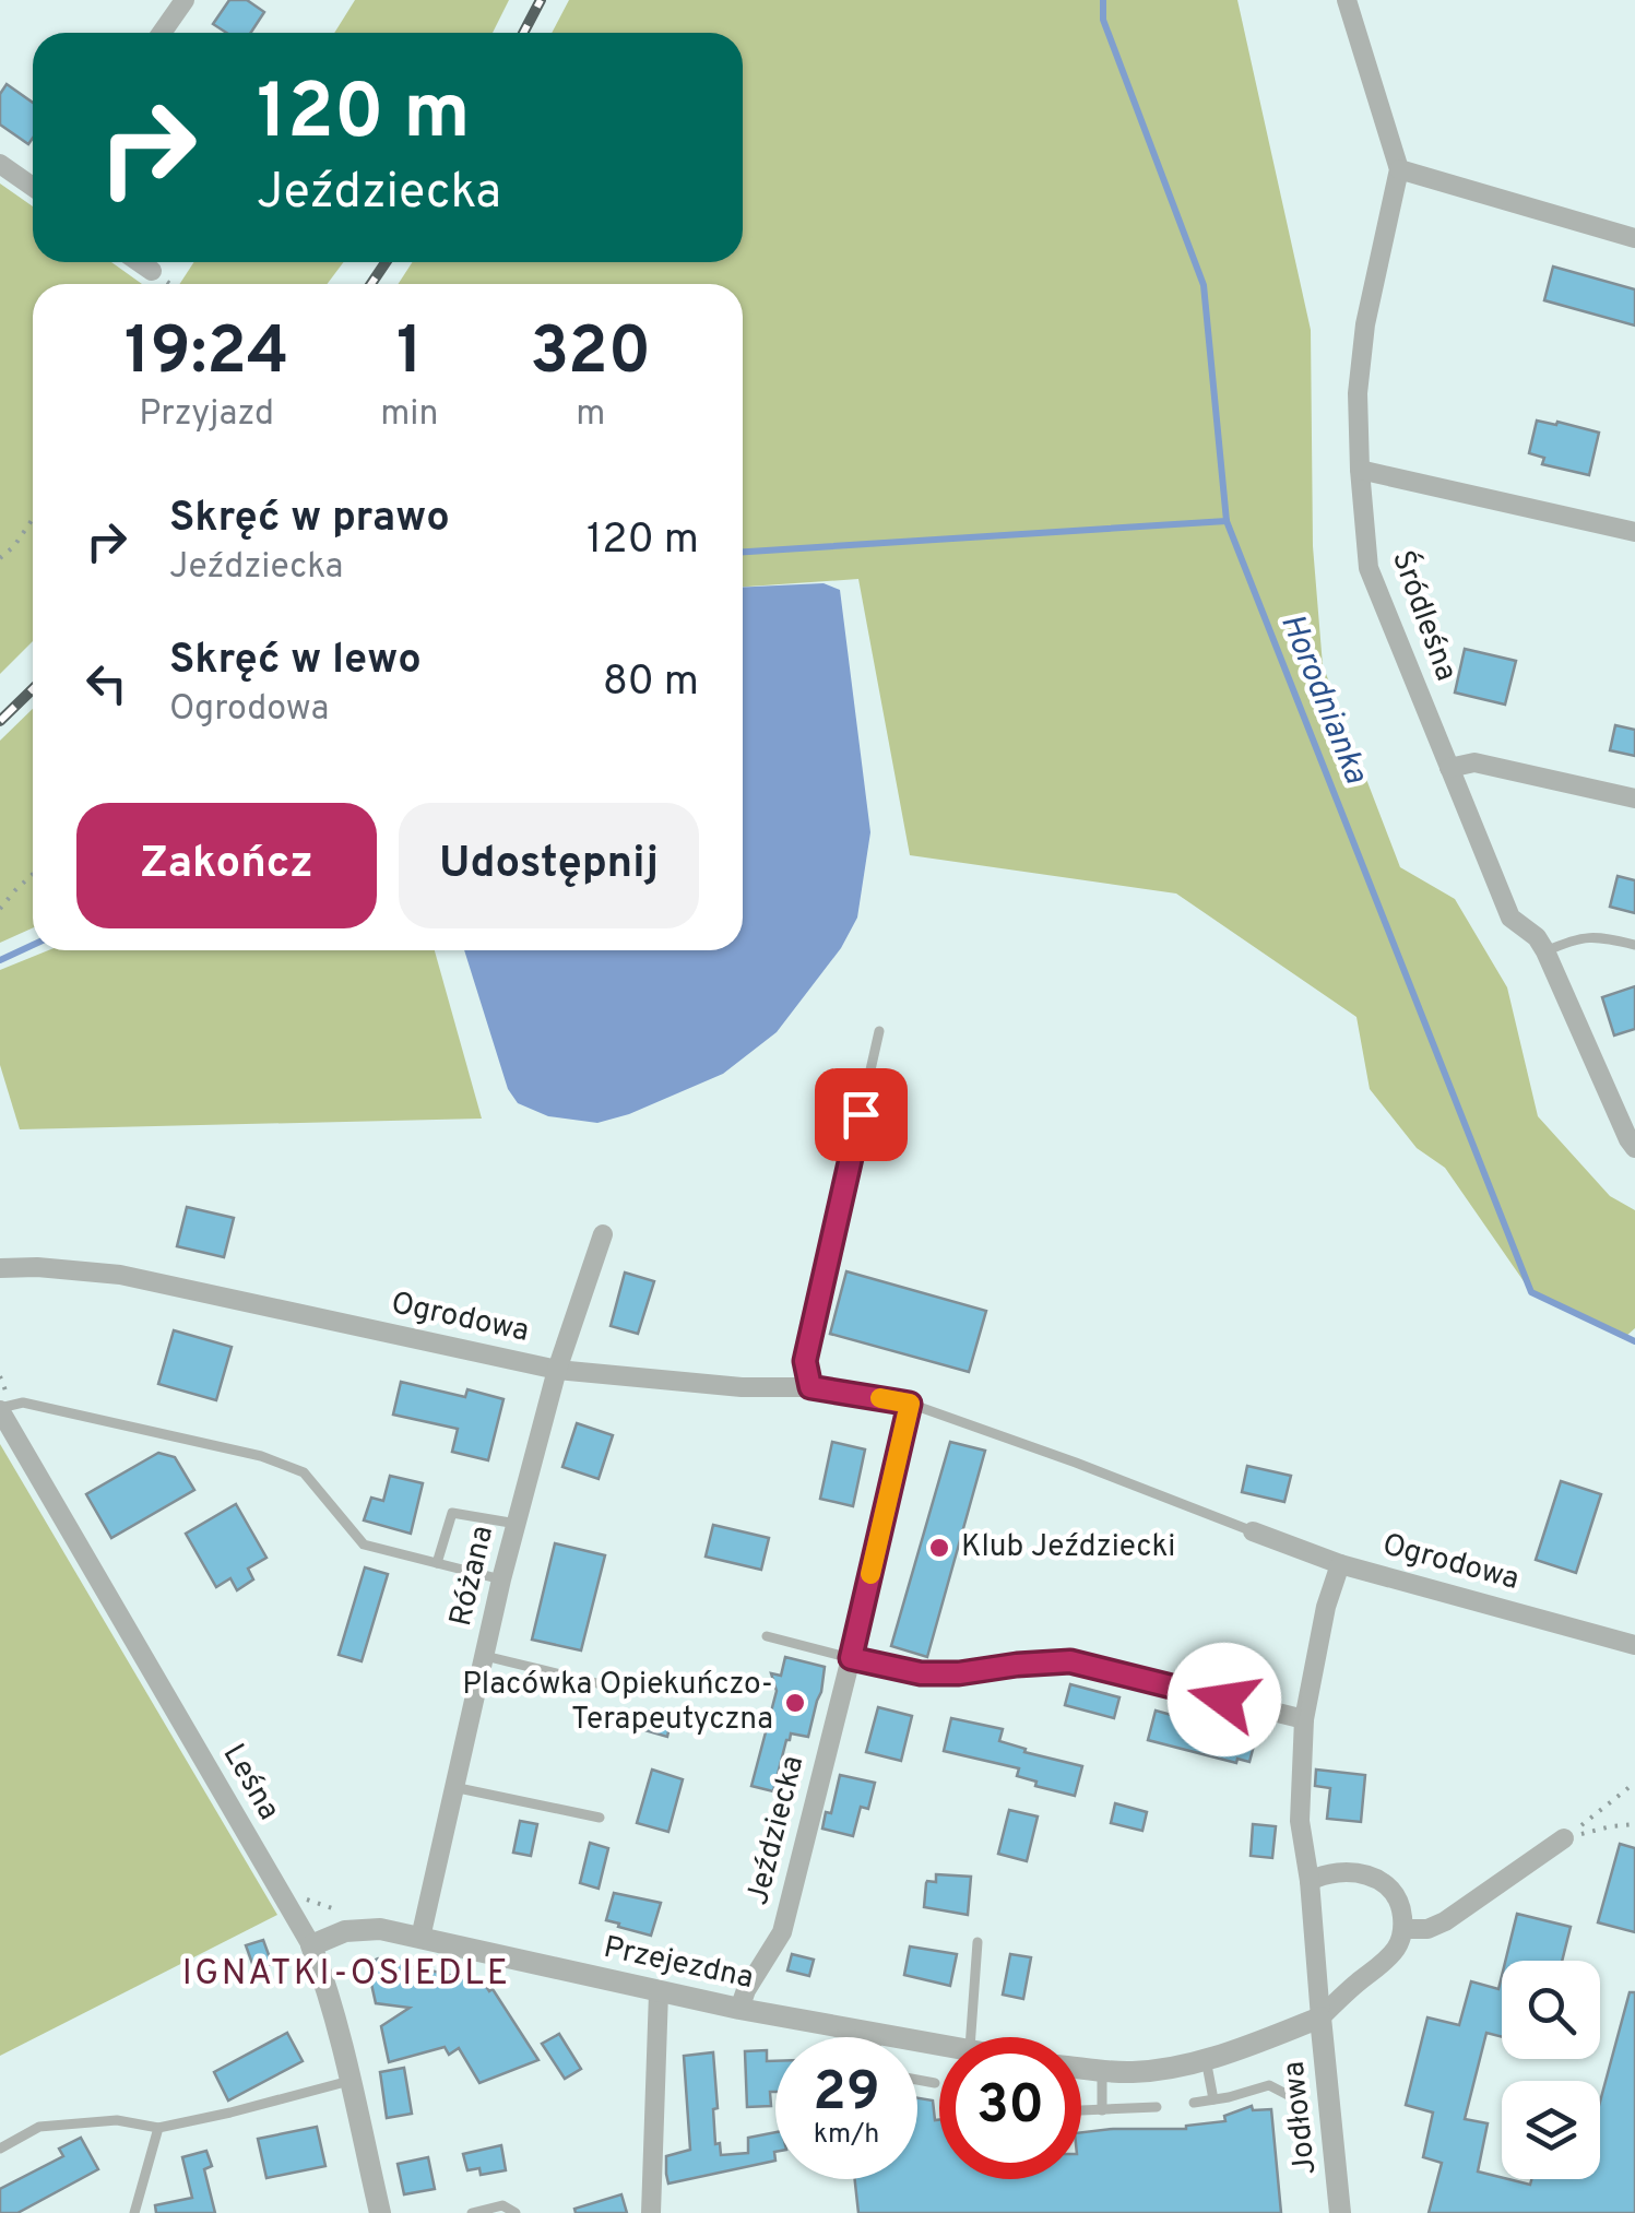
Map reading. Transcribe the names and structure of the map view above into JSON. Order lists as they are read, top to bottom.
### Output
{
  "streets": {
    "street": [
      "Śródleśna",
      "Ogrodowa",
      "Różana",
      "Leśna",
      "Jeździecka",
      "Przejezdna",
      "Jodłowa"
    ]
  },
  "crossings": [
    ["Ogrodowa", "Różana"],
    ["Ogrodowa", "Jeździecka"],
    ["Ogrodowa", "Jodłowa"],
    ["Różana", "Przejezdna"],
    ["Leśna", "Przejezdna"],
    ["Jeździecka", "Przejezdna"]
  ],
  "districts": ["IGNATKI-OSIEDLE"],
  "water": ["Horodnianka"],
  "places": ["Klub Jeździecki", "Placówka Opiekuńczo- Terapeutyczna"],
  "page": {
    "turn": ["120 m", "Jeździecka"],
    "eta": [
      "19:24",
      "Przyjazd",
      "1",
      "min",
      "320",
      "m"
    ],
    "list": [
      {
        "name": "Skręć w prawo",
        "note": "Jeździecka",
        "value": "120 m"
      },
      {
        "name": "Skręć w lewo",
        "note": "Ogrodowa",
        "value": "80 m"
      }
    ],
    "buttons": ["Zakończ", "Udostępnij"],
    "speed": "29 km/h",
    "limit": "30"
  }
}
